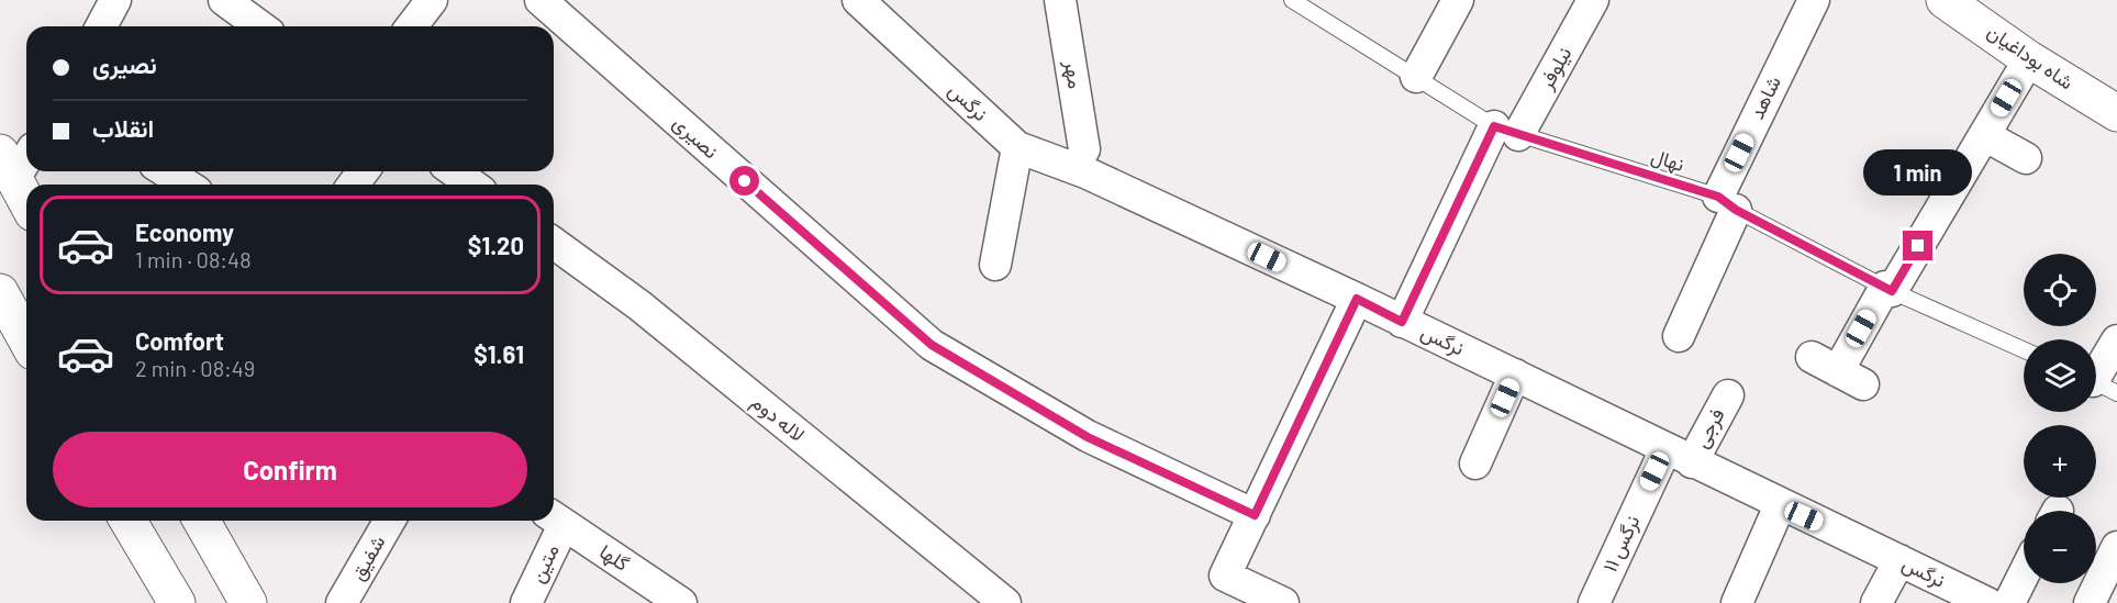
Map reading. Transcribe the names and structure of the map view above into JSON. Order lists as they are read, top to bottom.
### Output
{
  "streets": {
    "main road": ["شاه بوداغیان"],
    "street": [
      "نیلوفر",
      "مهر",
      "شاهد",
      "نرگس",
      "نصیری",
      "لاله دوم",
      "فرجی",
      "نرگس ۱۱",
      "شفیق",
      "گلها",
      "متین"
    ],
    "lane": ["نهال"]
  },
  "crossings": [
    ["نیلوفر", "نرگس"],
    ["نیلوفر", "نهال"],
    ["شاهد", "نهال"],
    ["نرگس", "فرجی"],
    ["نرگس", "نرگس ۱۱"],
    ["فرجی", "نرگس ۱۱"],
    ["گلها", "متین"]
  ],
  "page": {
    "banner": ["نصیری", "انقلاب"],
    "bubble": "1 min",
    "list": [
      {
        "name": "Economy",
        "note": "1 min · 08:48",
        "value": "$1.20"
      },
      {
        "name": "Comfort",
        "note": "2 min · 08:49",
        "value": "$1.61"
      }
    ],
    "map_buttons": ["+", "−"],
    "buttons": "Confirm"
  }
}
